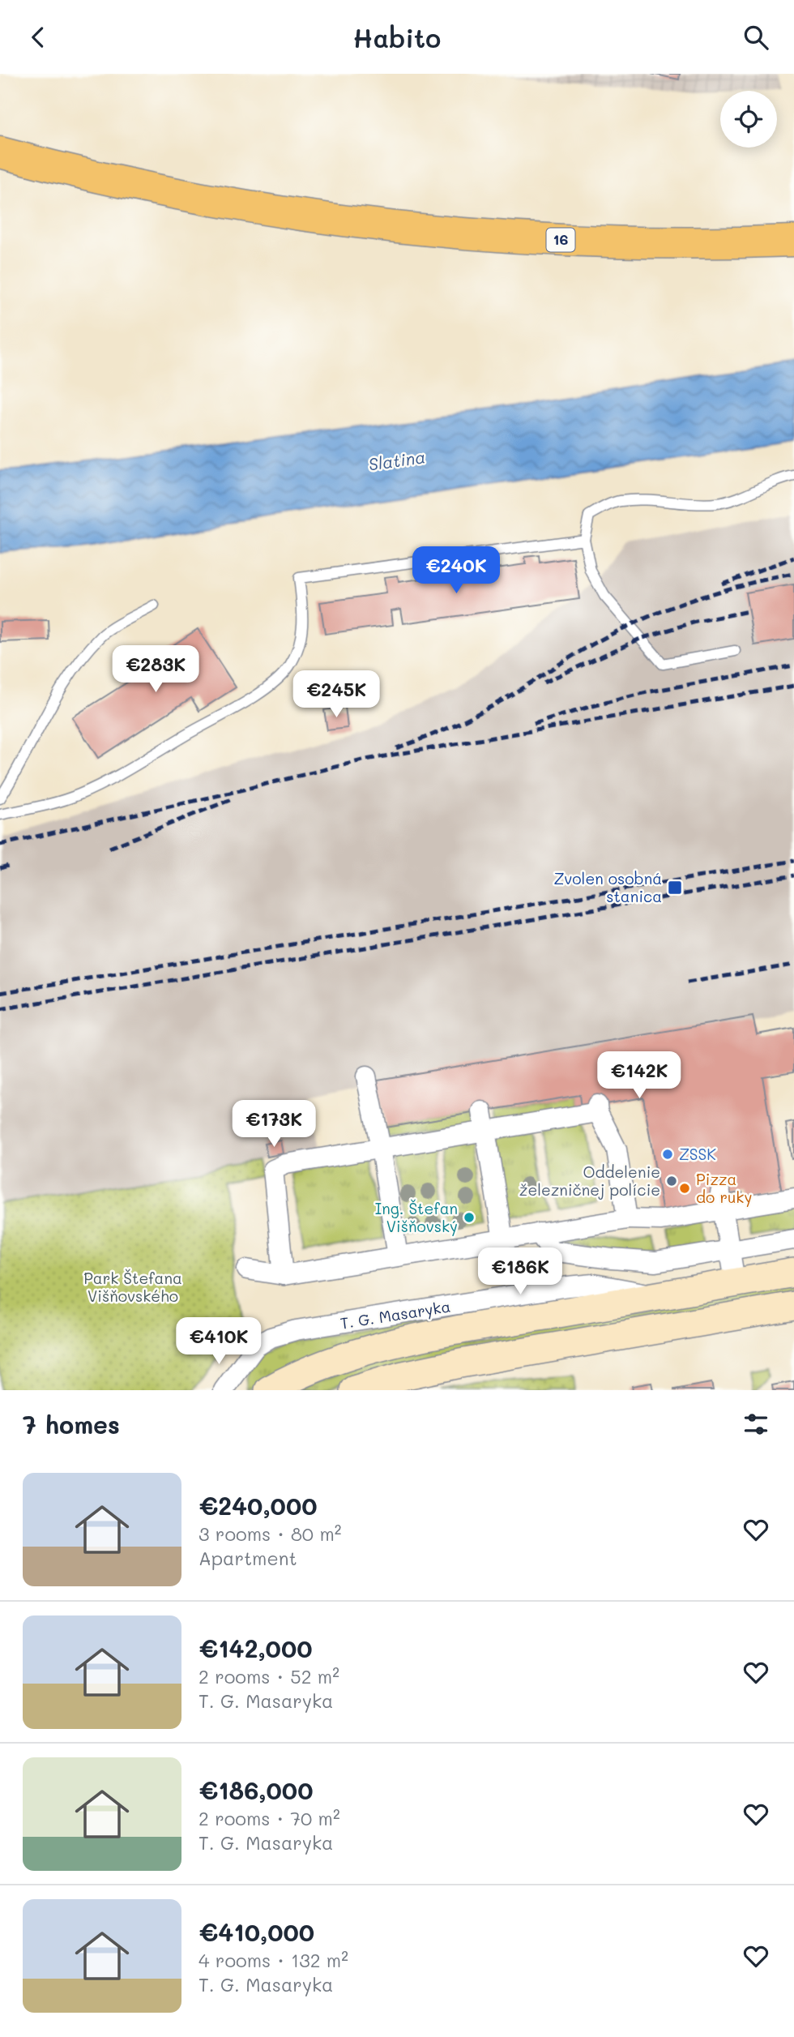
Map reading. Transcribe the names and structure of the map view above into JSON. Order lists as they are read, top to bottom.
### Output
{
  "streets": {
    "main road": ["16"],
    "street": ["T. G. Masaryka"]
  },
  "water": ["Slatina"],
  "parks": ["Park Štefana Višňovského"],
  "places": {
    "transit": ["Zvolen osobná stanica"],
    "other": [
      "ZSSK",
      "Oddelenie železničnej polície",
      "Pizza do ruky",
      "Ing. Štefan Višňovský"
    ]
  },
  "page": {
    "header": "Habito",
    "price": [
      "€240K",
      "€283K",
      "€245K",
      "€142K",
      "€173K",
      "€186K",
      "€410K"
    ],
    "heading": "7 homes",
    "list": [
      {
        "name": "€240,000",
        "note": "3 rooms · 80 m² · Apartment"
      },
      {
        "name": "€142,000",
        "note": "2 rooms · 52 m² · T. G. Masaryka"
      },
      {
        "name": "€186,000",
        "note": "2 rooms · 70 m² · T. G. Masaryka"
      },
      {
        "name": "€410,000",
        "note": "4 rooms · 132 m² · T. G. Masaryka"
      }
    ]
  }
}
